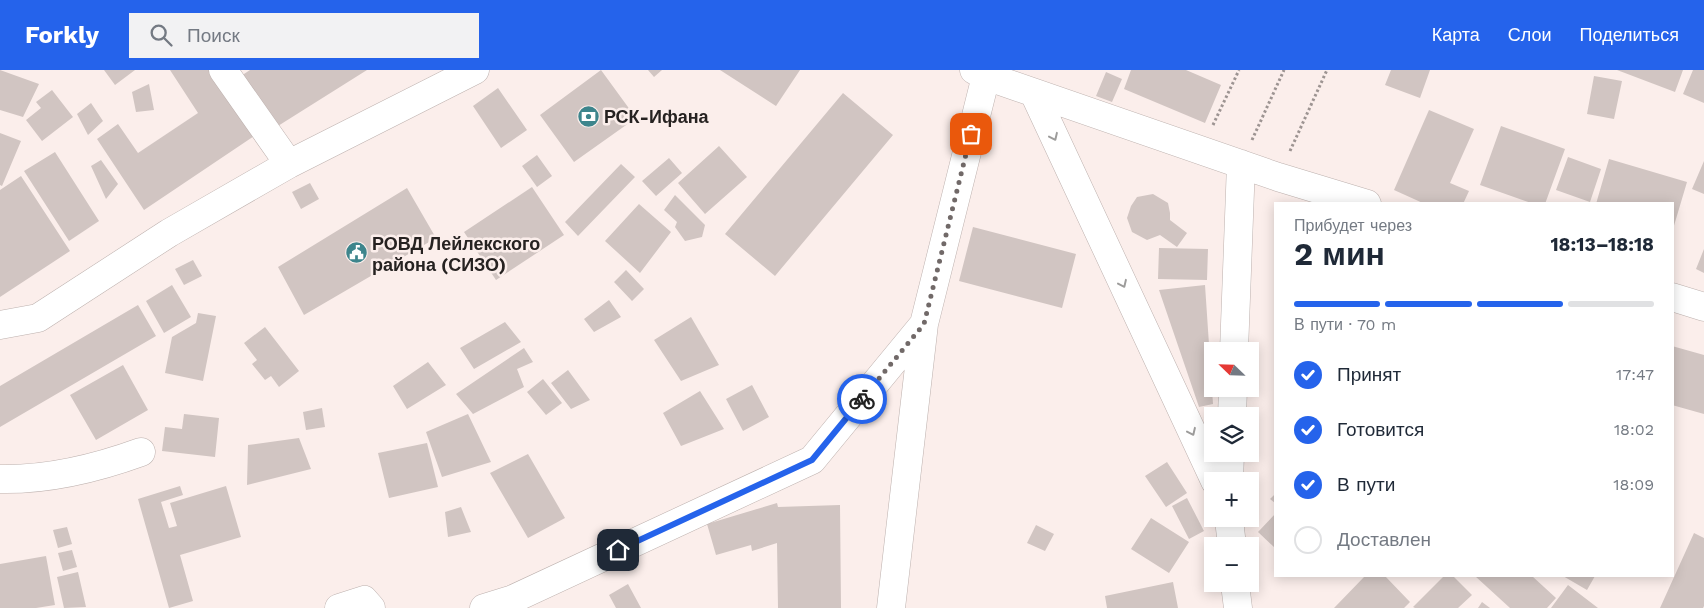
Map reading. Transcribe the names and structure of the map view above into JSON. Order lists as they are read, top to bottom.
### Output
{
  "places": {
    "bank": ["РСК-Ифана"],
    "public building": ["РОВД Лейлекского района (СИЗО)"]
  },
  "north": "top left",
  "page": {
    "header": "Forkly",
    "search": "Поиск",
    "nav": ["Карта", "Слои", "Поделиться"],
    "heading": ["2 мин", "Прибудет через", "18:13–18:18"],
    "bar": "В пути · 70 m",
    "map_buttons": ["+", "−"],
    "list": [
      ["Принят", "17:47"],
      ["Готовится", "18:02"],
      ["В пути", "18:09"],
      "Доставлен"
    ]
  }
}
